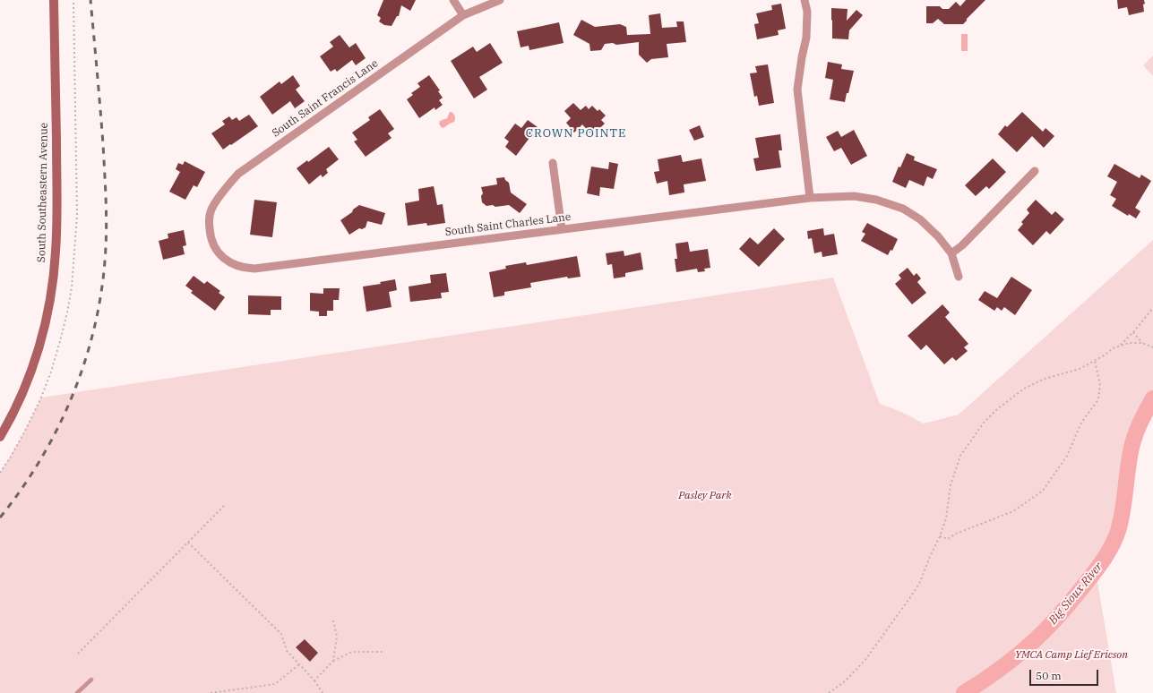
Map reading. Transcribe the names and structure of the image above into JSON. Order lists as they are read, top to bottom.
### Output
{
  "streets": {
    "main road": ["South Southeastern Avenue"],
    "street": ["South Saint Francis Lane", "South Saint Charles Lane"]
  },
  "crossings": [
    ["South Saint Francis Lane", "South Saint Charles Lane"]
  ],
  "districts": ["CROWN POINTE"],
  "water": ["Big Sioux River"],
  "parks": ["Pasley Park", "YMCA Camp Lief Ericson"],
  "scale_bar": "50 m"
}
